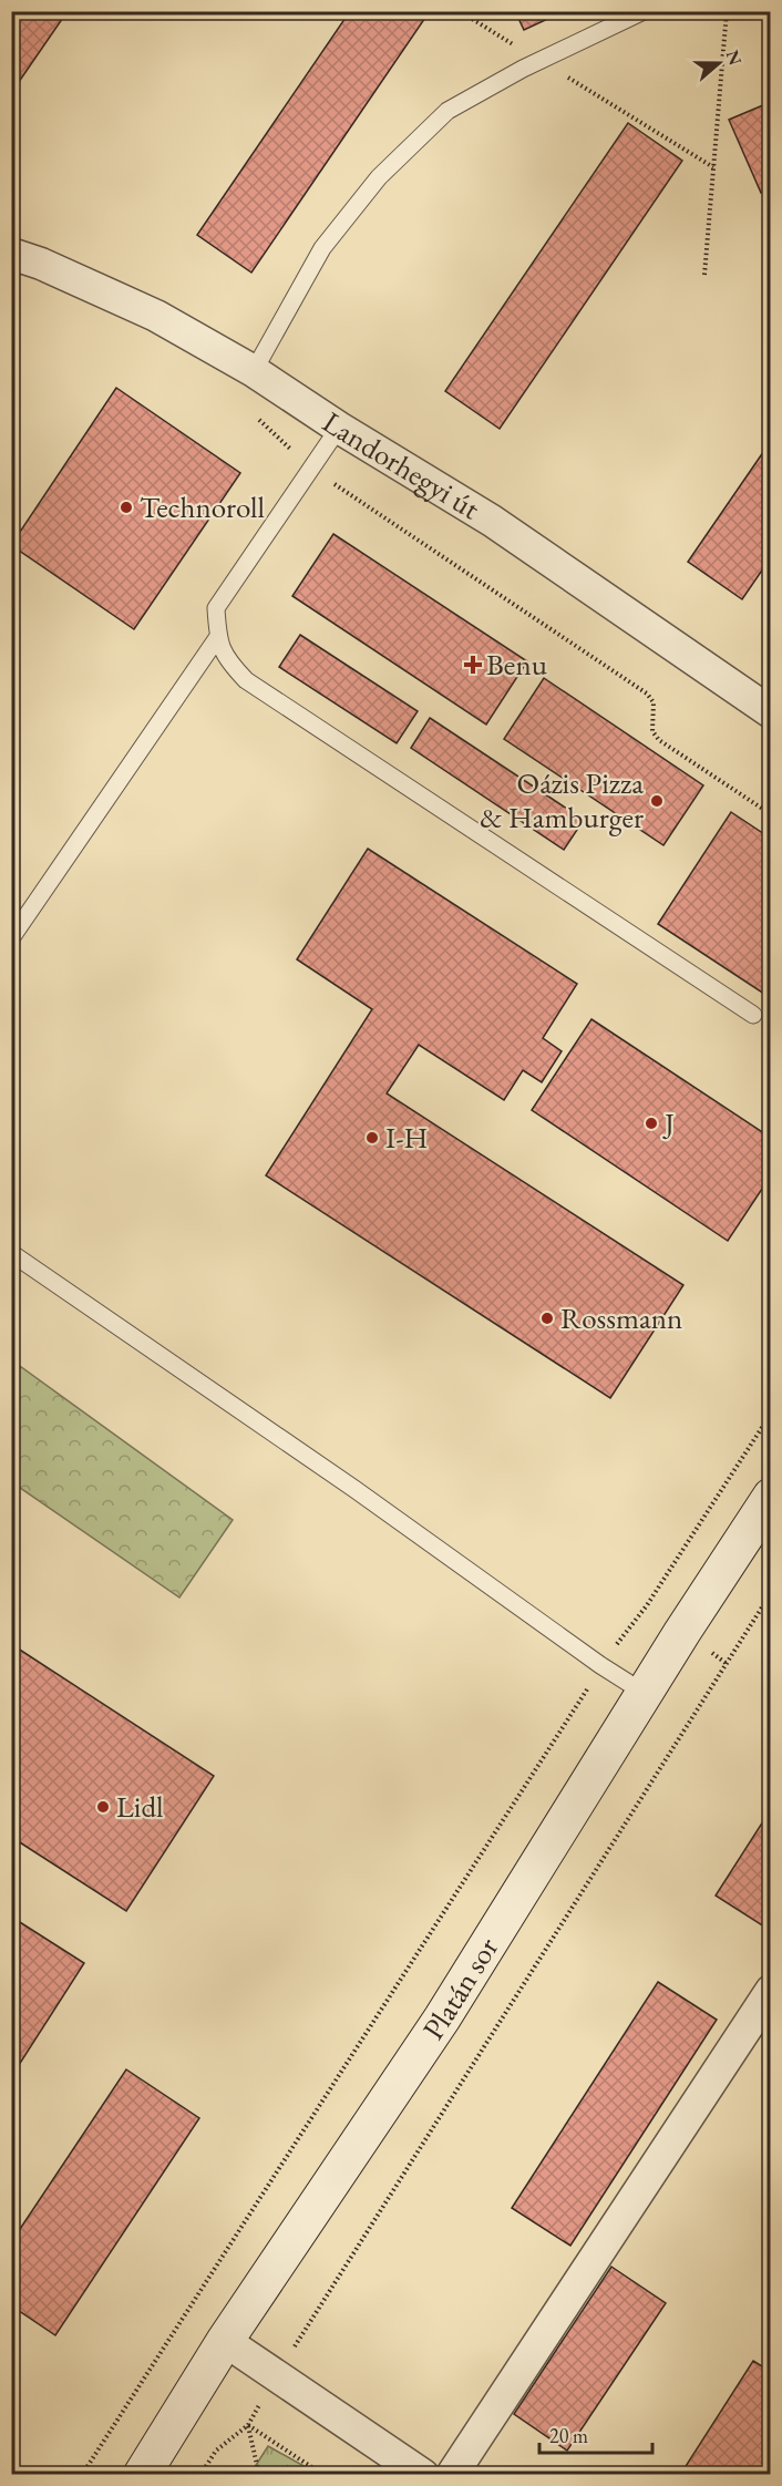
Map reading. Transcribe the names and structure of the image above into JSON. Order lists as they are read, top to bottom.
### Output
{
  "streets": {
    "street": ["Landorhegyi út", "Platán sor"]
  },
  "places": {
    "other": [
      "Technoroll",
      "Oázis Pizza & Hamburger",
      "J",
      "I-H",
      "Rossmann",
      "Lidl"
    ],
    "health": ["Benu"]
  },
  "scale_bar": "20 m",
  "north": "right"
}
